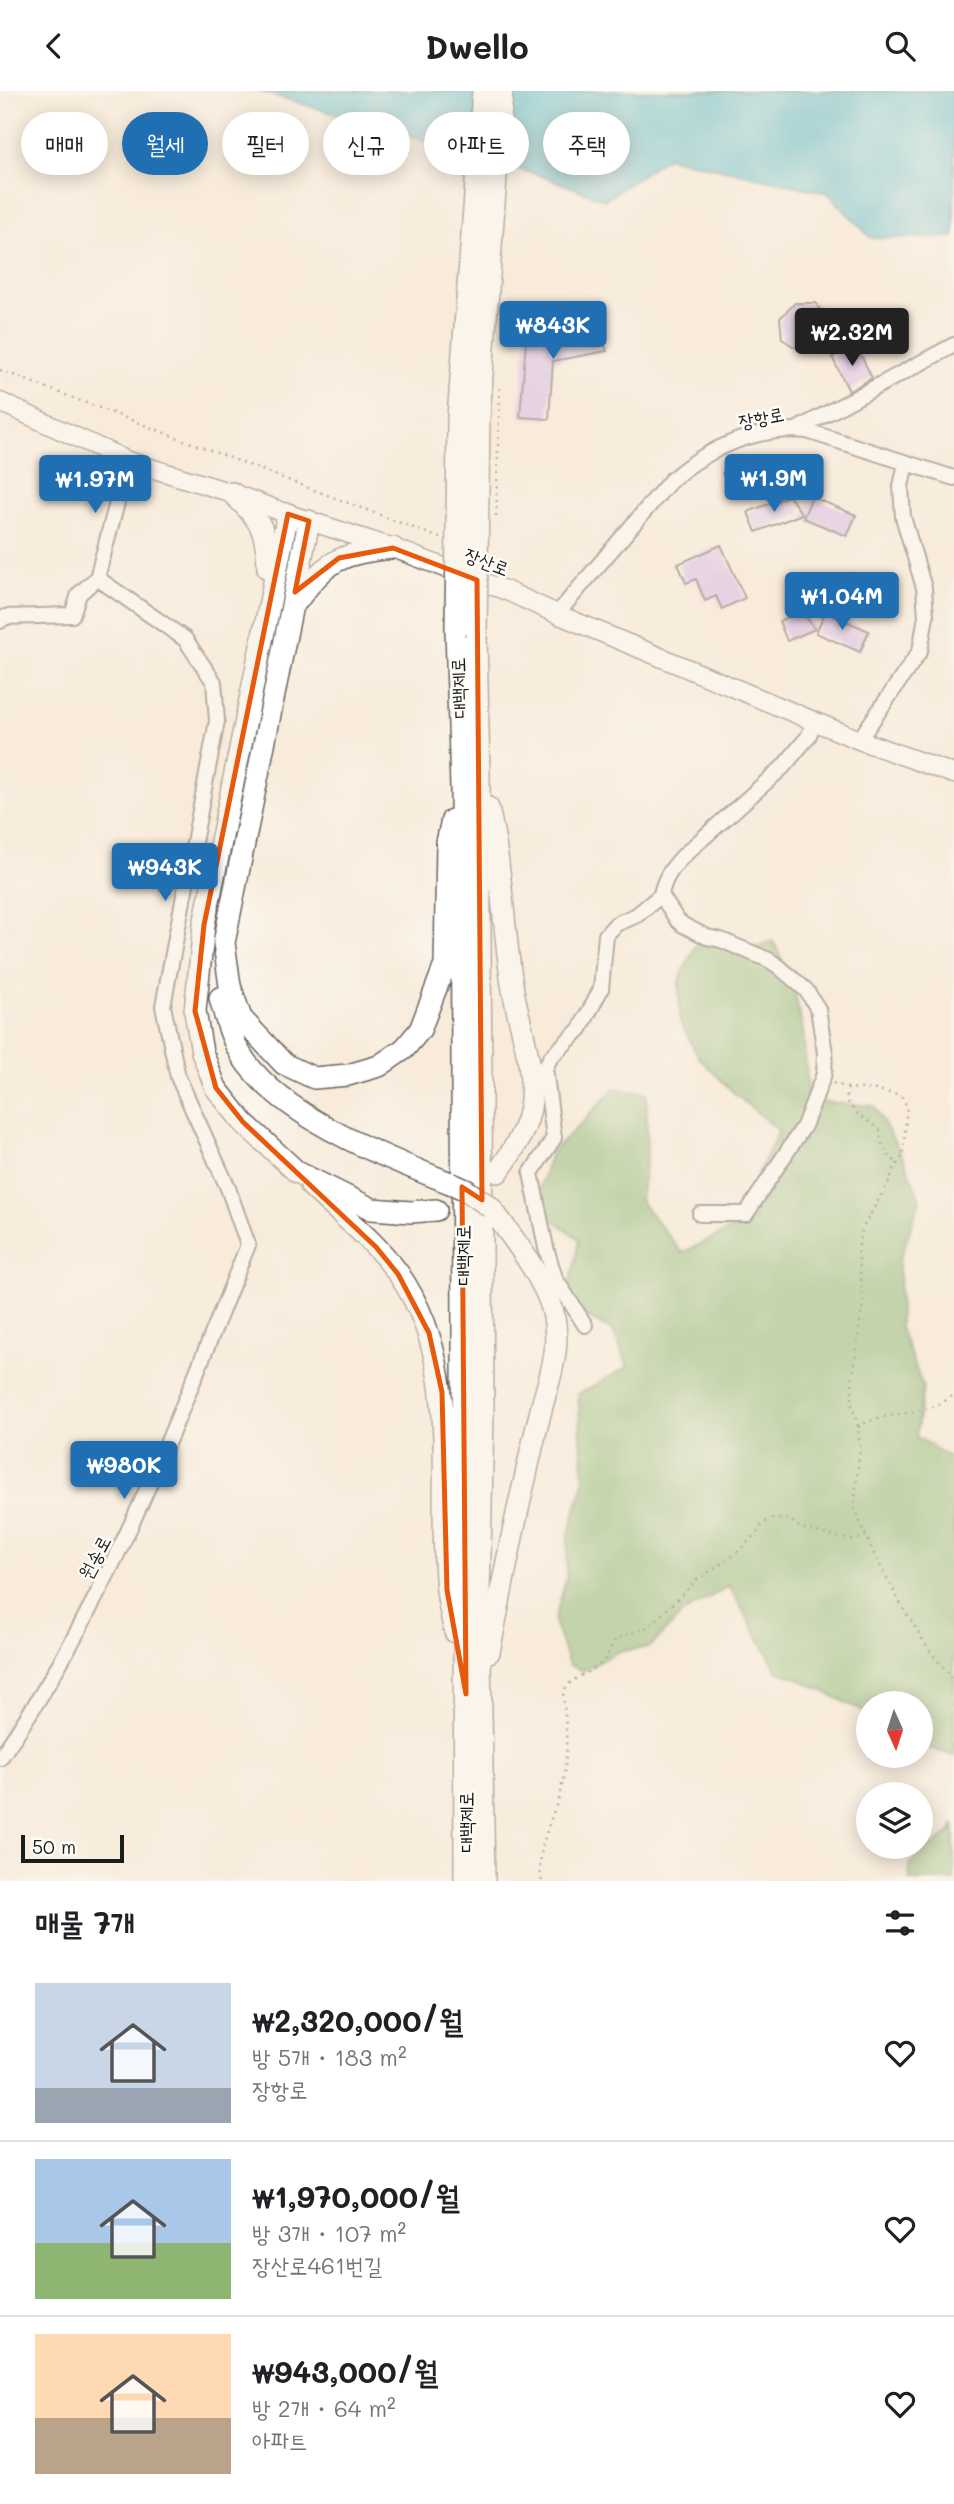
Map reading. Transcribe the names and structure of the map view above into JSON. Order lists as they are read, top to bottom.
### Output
{
  "streets": {
    "highway": ["대백제로"],
    "main road": ["장산로"],
    "street": ["장항로", "원송로"]
  },
  "crossings": [
    ["장항로", "장산로"]
  ],
  "scale_bar": "50 m",
  "north": "bottom",
  "page": {
    "header": "Dwello",
    "chip": [
      "매매",
      "월세",
      "필터",
      "신규",
      "아파트",
      "주택"
    ],
    "price": [
      "₩843K",
      "₩2.32M",
      "₩1.9M",
      "₩1.97M",
      "₩1.04M",
      "₩943K",
      "₩980K"
    ],
    "scale": "50 m",
    "heading": "매물 7개",
    "list": [
      {
        "name": "₩2,320,000/월",
        "note": "방 5개 · 183 m² · 장항로"
      },
      {
        "name": "₩1,970,000/월",
        "note": "방 3개 · 107 m² · 장산로461번길"
      },
      {
        "name": "₩943,000/월",
        "note": "방 2개 · 64 m² · 아파트"
      }
    ]
  }
}
